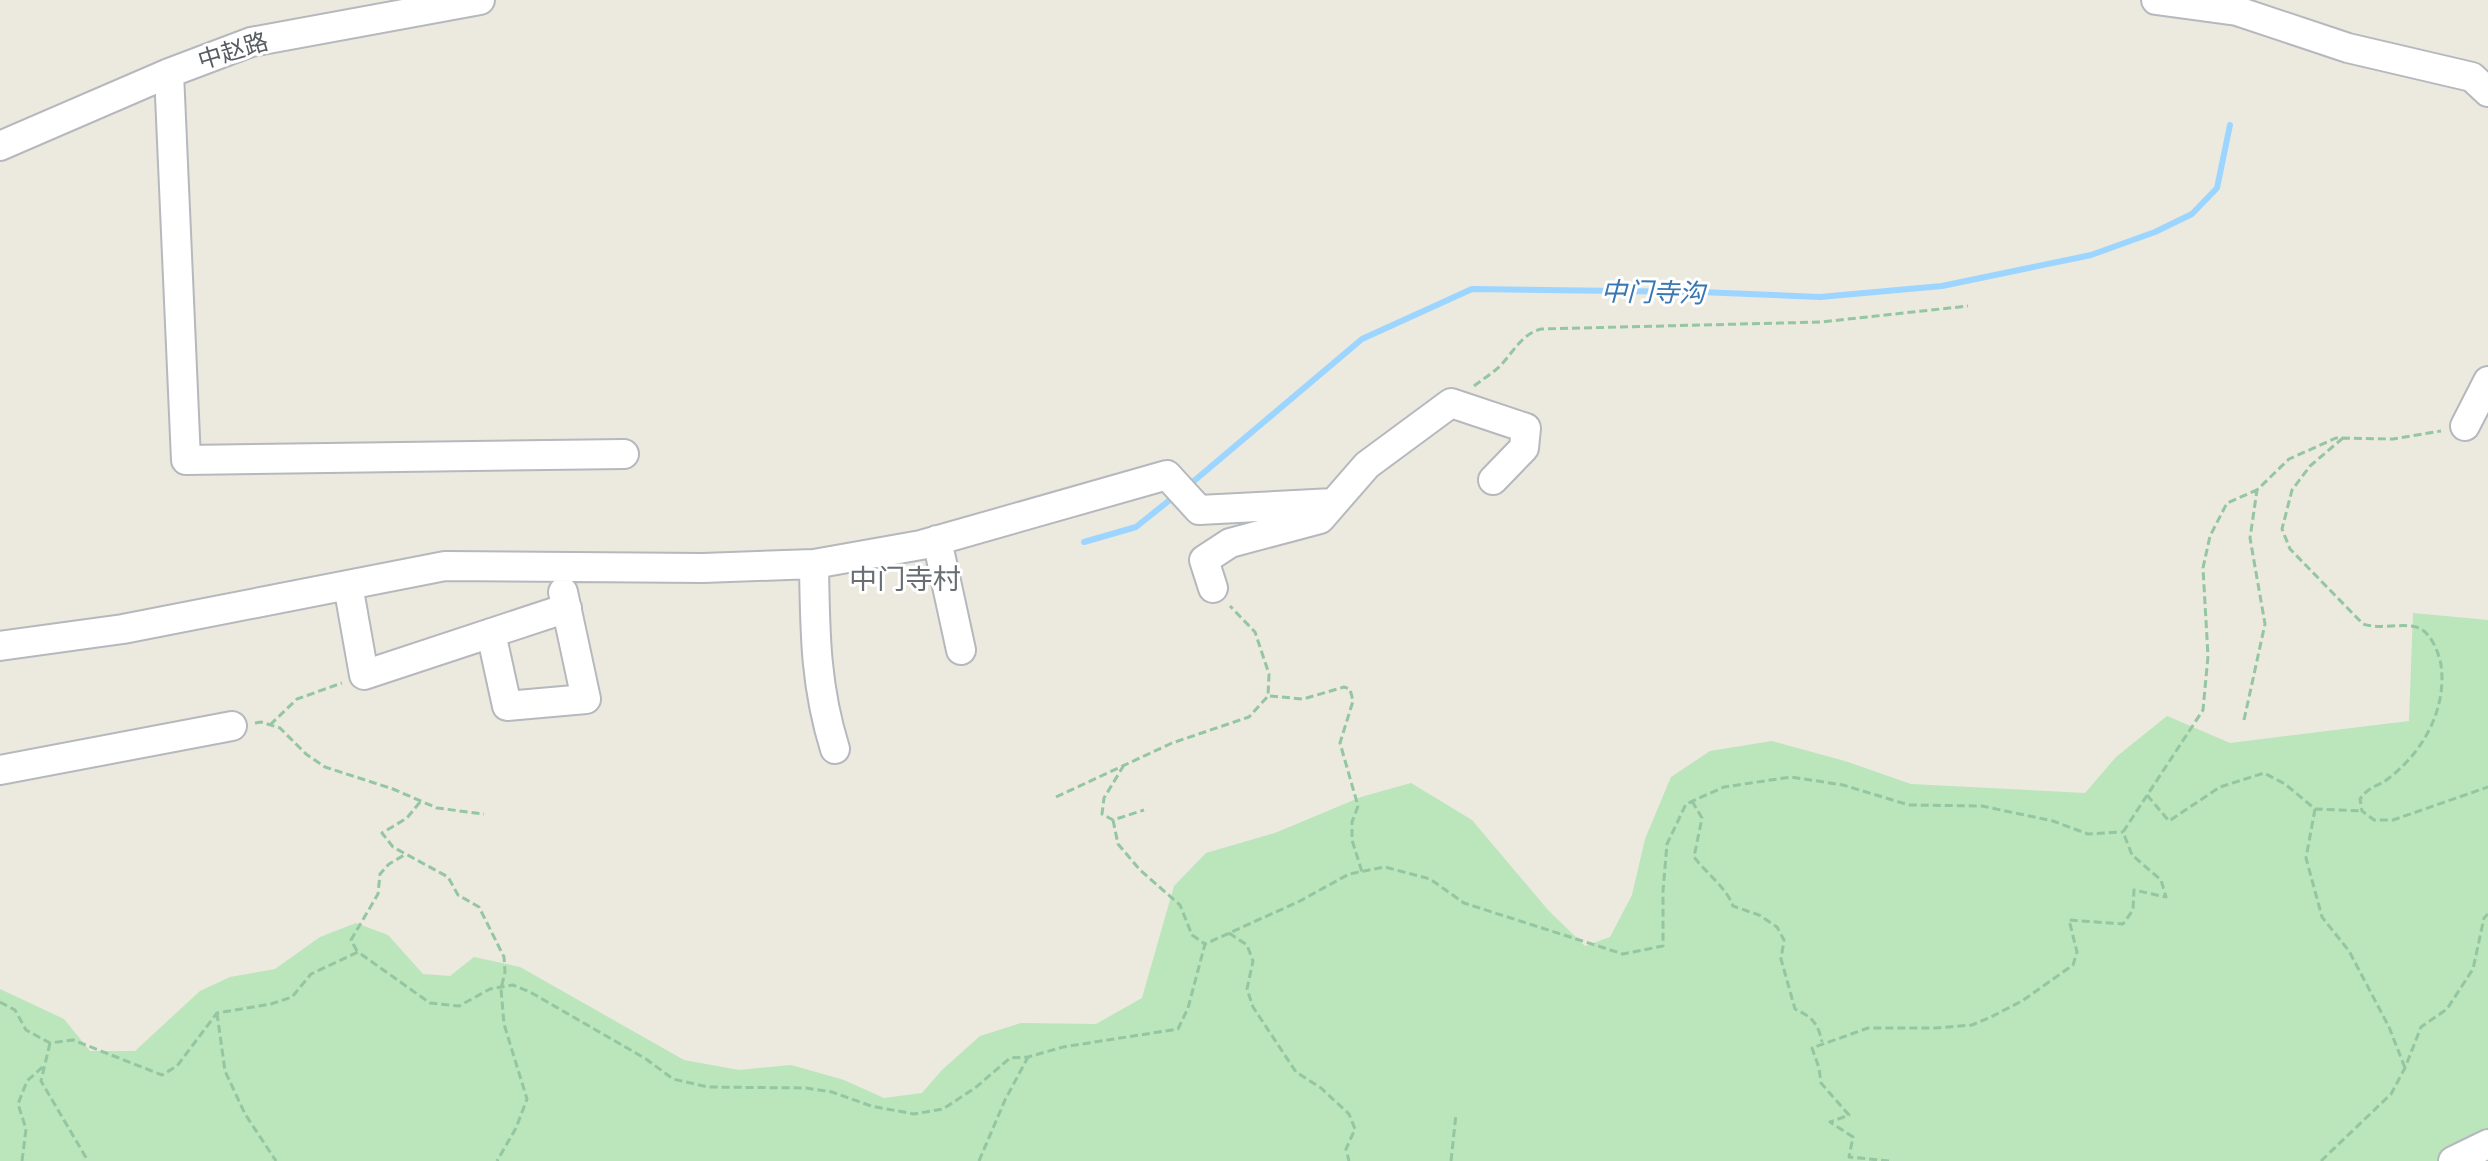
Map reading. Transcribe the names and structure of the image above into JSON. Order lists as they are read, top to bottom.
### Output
{
  "streets": {
    "street": ["中赵路"]
  },
  "districts": ["中门寺村"],
  "water": ["中门寺沟"]
}
